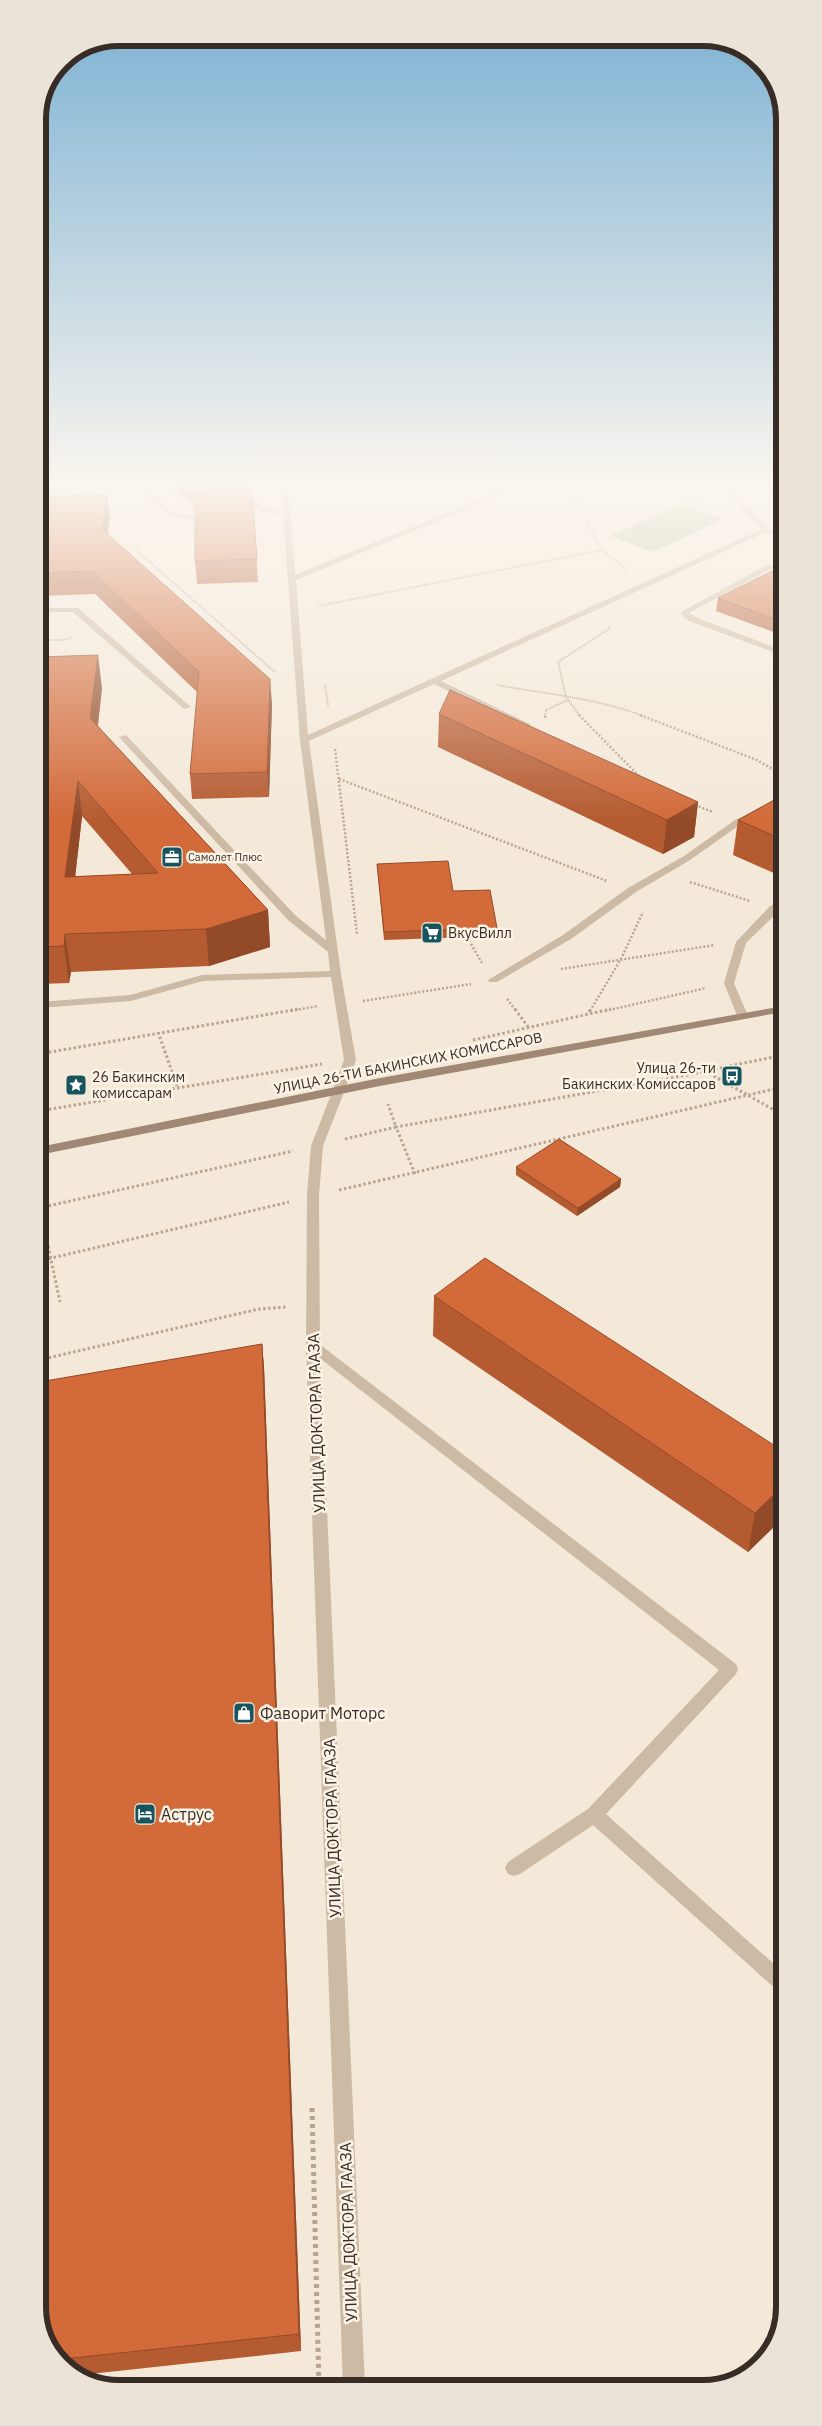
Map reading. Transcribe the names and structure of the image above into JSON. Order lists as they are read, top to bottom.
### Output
{
  "streets": {
    "main road": ["УЛИЦА 26-ТИ БАКИНСКИХ КОМИССАРОВ"],
    "street": ["УЛИЦА ДОКТОРА ГААЗА"]
  },
  "crossings": [
    ["УЛИЦА 26-ТИ БАКИНСКИХ КОМИССАРОВ", "УЛИЦА ДОКТОРА ГААЗА"]
  ],
  "places": {
    "office": ["Самолет Плюс"],
    "supermarket": ["ВкусВилл"],
    "bus stop": ["Улица 26-ти Бакинских Комиссаров"],
    "place": ["26 Бакинским комиссарам"],
    "shop": ["Фаворит Моторс"],
    "hotel": ["Аструс"]
  }
}
